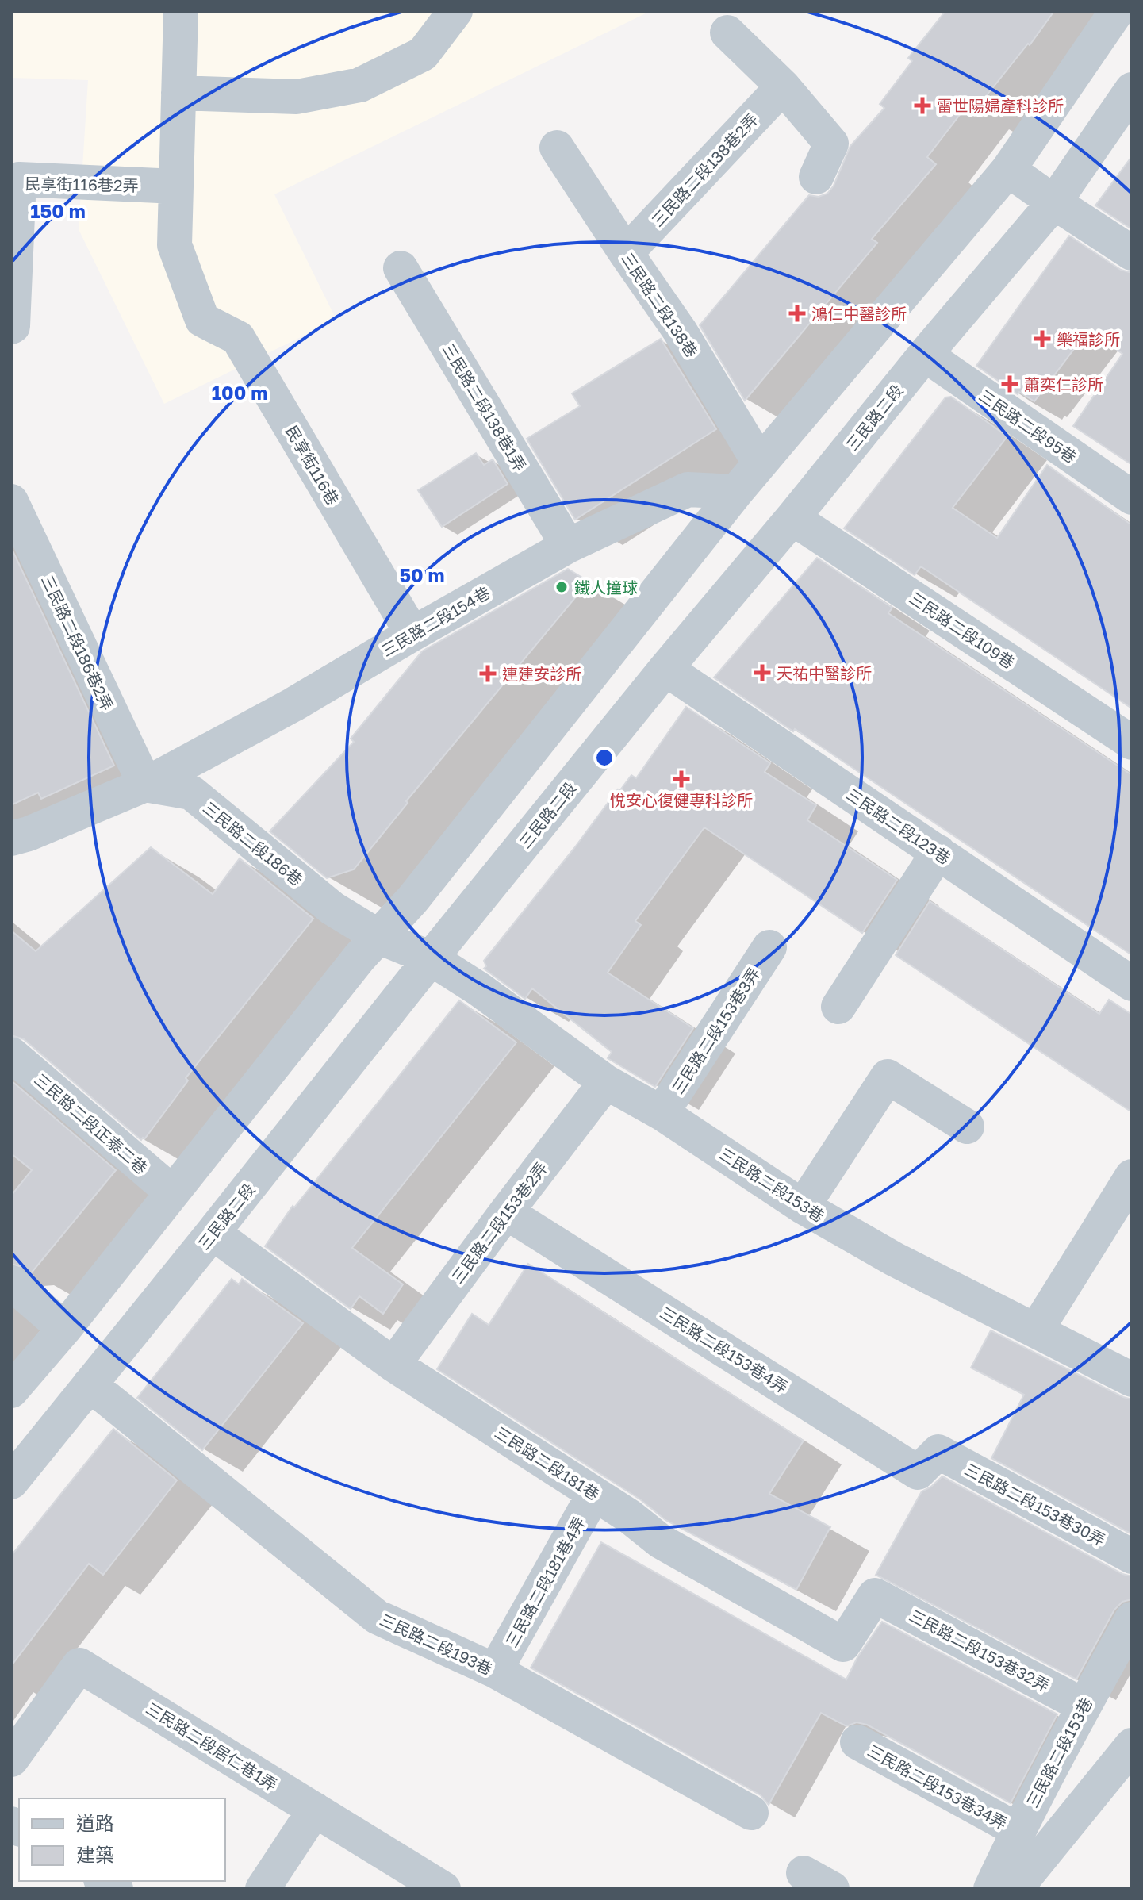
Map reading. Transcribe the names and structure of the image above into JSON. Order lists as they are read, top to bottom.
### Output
{
  "streets": {
    "street": [
      "三民路二段138巷2弄",
      "民享街116巷2弄",
      "三民路二段138巷",
      "三民路二段138巷1弄",
      "三民路二段",
      "三民路二段95巷",
      "民享街116巷",
      "三民路二段154巷",
      "三民路二段109巷",
      "三民路二段186巷2弄",
      "三民路二段123巷",
      "三民路二段186巷",
      "三民路二段153巷3弄",
      "三民路二段正泰二巷",
      "三民路二段153巷",
      "三民路二段153巷2弄",
      "三民路二段153巷4弄",
      "三民路二段181巷",
      "三民路二段153巷30弄",
      "三民路二段181巷4弄",
      "三民路二段193巷",
      "三民路二段153巷32弄",
      "三民路二段居仁巷1弄",
      "三民路二段153巷34弄"
    ]
  },
  "crossings": [
    ["三民路二段138巷2弄", "三民路二段138巷"],
    ["民享街116巷2弄", "民享街116巷"],
    ["三民路二段138巷1弄", "三民路二段154巷"],
    ["三民路二段", "三民路二段95巷"],
    ["三民路二段", "三民路二段109巷"],
    ["三民路二段", "三民路二段123巷"],
    ["三民路二段", "三民路二段186巷"],
    ["三民路二段", "三民路二段153巷"],
    ["三民路二段", "三民路二段181巷"],
    ["三民路二段", "三民路二段193巷"],
    ["民享街116巷", "三民路二段154巷"],
    ["三民路二段154巷", "三民路二段186巷2弄"],
    ["三民路二段154巷", "三民路二段186巷"],
    ["三民路二段186巷2弄", "三民路二段186巷"],
    ["三民路二段186巷", "三民路二段153巷"],
    ["三民路二段153巷3弄", "三民路二段153巷"],
    ["三民路二段153巷", "三民路二段153巷2弄"],
    ["三民路二段153巷", "三民路二段153巷32弄"],
    ["三民路二段153巷", "三民路二段153巷34弄"],
    ["三民路二段153巷2弄", "三民路二段153巷4弄"],
    ["三民路二段153巷2弄", "三民路二段181巷"],
    ["三民路二段153巷4弄", "三民路二段153巷30弄"],
    ["三民路二段181巷", "三民路二段181巷4弄"],
    ["三民路二段181巷", "三民路二段153巷32弄"],
    ["三民路二段181巷4弄", "三民路二段193巷"]
  ],
  "places": {
    "health": [
      "雷世陽婦產科診所",
      "鴻仁中醫診所",
      "樂福診所",
      "蕭奕仁診所",
      "天祐中醫診所",
      "連建安診所",
      "悅安心復健專科診所"
    ],
    "other": ["鐵人撞球"]
  },
  "legend": ["道路", "建築"],
  "rings": ["150 m", "100 m", "50 m"]
}
